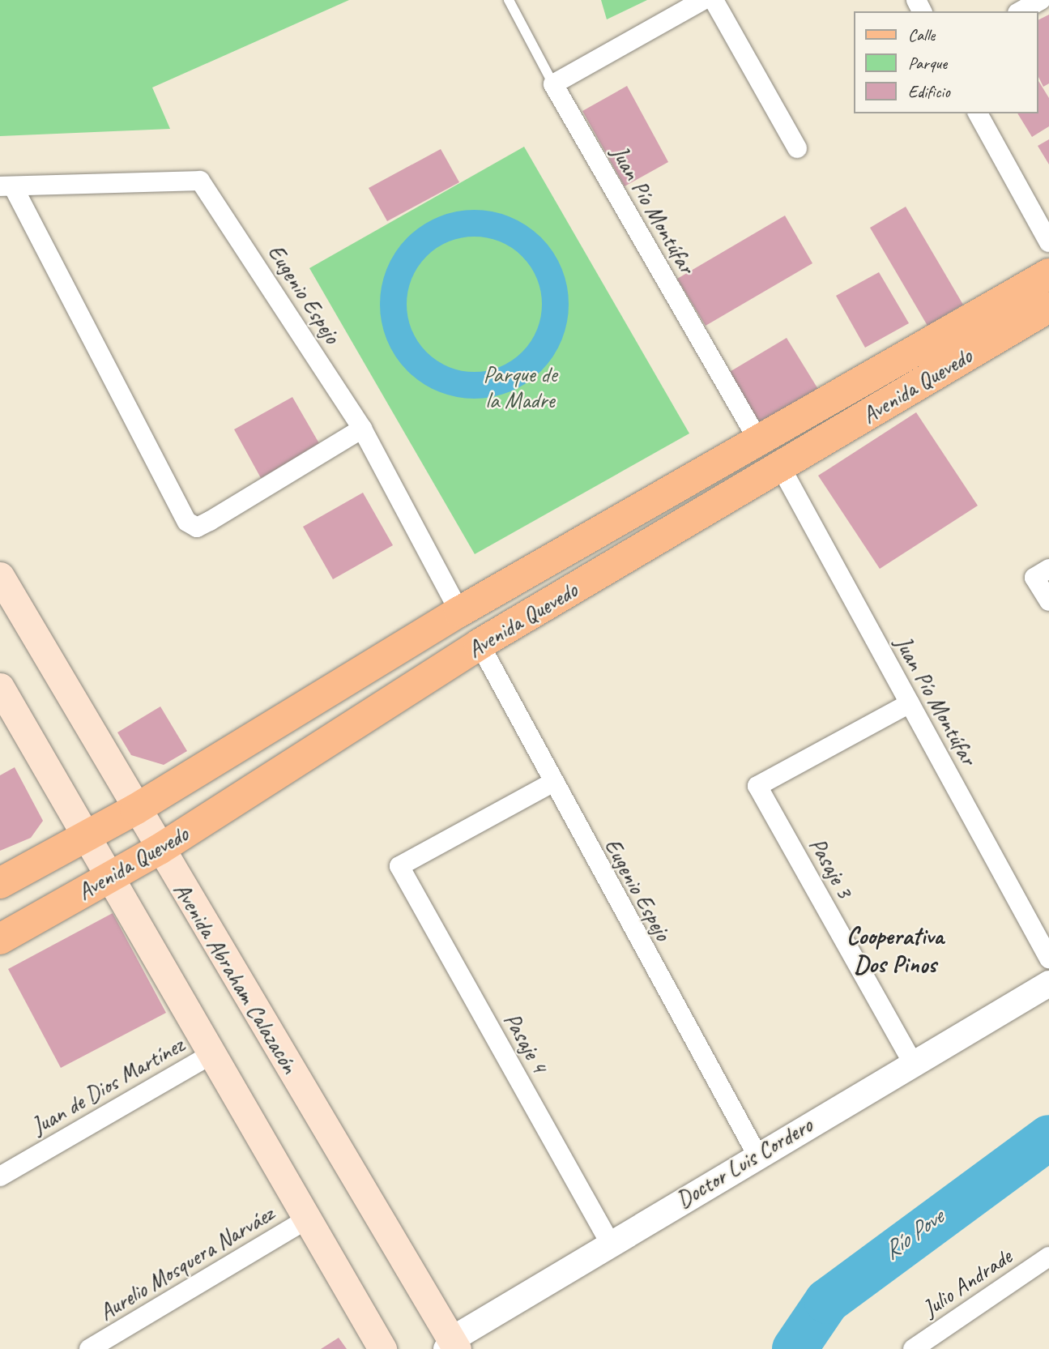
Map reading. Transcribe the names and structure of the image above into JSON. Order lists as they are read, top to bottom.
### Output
{
  "streets": {
    "main road": ["Avenida Quevedo", "Avenida Abraham Calazacón"],
    "street": [
      "Juan Pío Montúfar",
      "Eugenio Espejo",
      "Pasaje 3",
      "Pasaje 4",
      "Juan de Dios Martínez",
      "Doctor Luis Cordero",
      "Aurelio Mosquera Narváez",
      "Julio Andrade"
    ]
  },
  "crossings": [
    ["Juan Pío Montúfar", "Avenida Quevedo"],
    ["Juan Pío Montúfar", "Pasaje 3"],
    ["Eugenio Espejo", "Avenida Quevedo"],
    ["Eugenio Espejo", "Pasaje 4"],
    ["Eugenio Espejo", "Doctor Luis Cordero"],
    ["Avenida Quevedo", "Avenida Abraham Calazacón"],
    ["Pasaje 3", "Doctor Luis Cordero"],
    ["Avenida Abraham Calazacón", "Doctor Luis Cordero"],
    ["Pasaje 4", "Doctor Luis Cordero"]
  ],
  "districts": ["Cooperativa Dos Pinos"],
  "water": ["Río Pove"],
  "parks": ["Parque de la Madre"],
  "legend": ["Calle", "Parque", "Edificio"]
}
